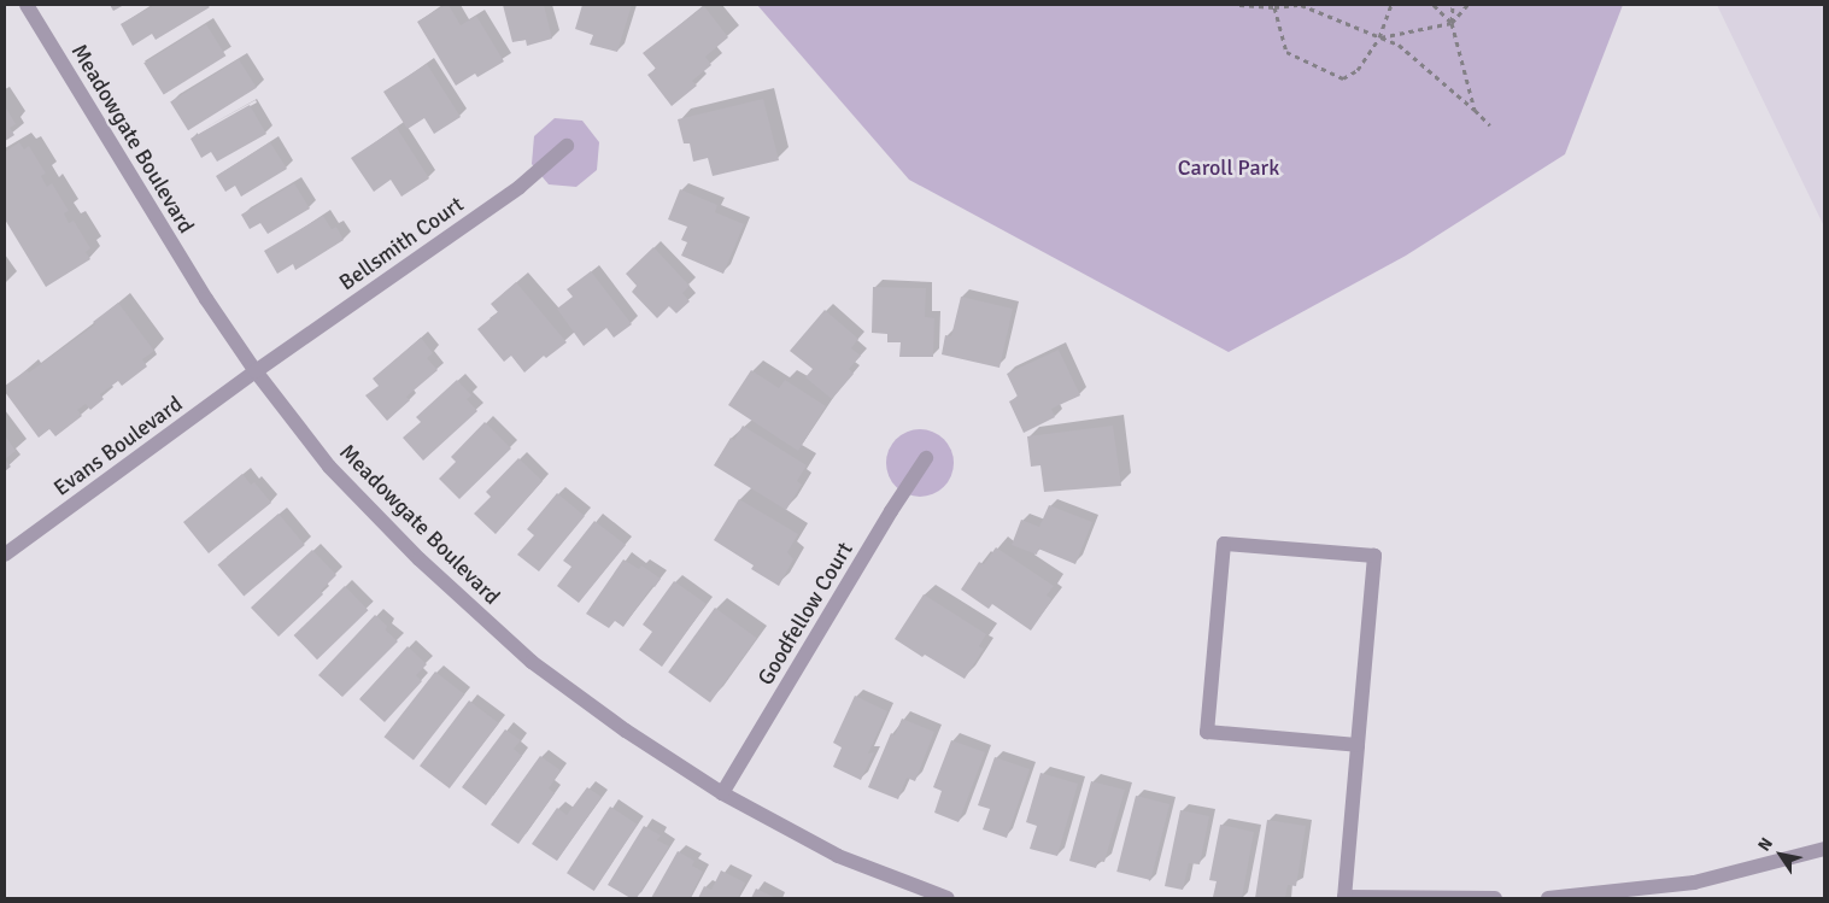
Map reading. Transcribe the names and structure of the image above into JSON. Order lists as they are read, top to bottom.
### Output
{
  "streets": {
    "street": [
      "Meadowgate Boulevard",
      "Bellsmith Court",
      "Evans Boulevard",
      "Goodfellow Court"
    ]
  },
  "crossings": [
    ["Meadowgate Boulevard", "Bellsmith Court"],
    ["Meadowgate Boulevard", "Evans Boulevard"],
    ["Meadowgate Boulevard", "Goodfellow Court"],
    ["Bellsmith Court", "Evans Boulevard"]
  ],
  "parks": ["Caroll Park"],
  "north": "top left"
}
